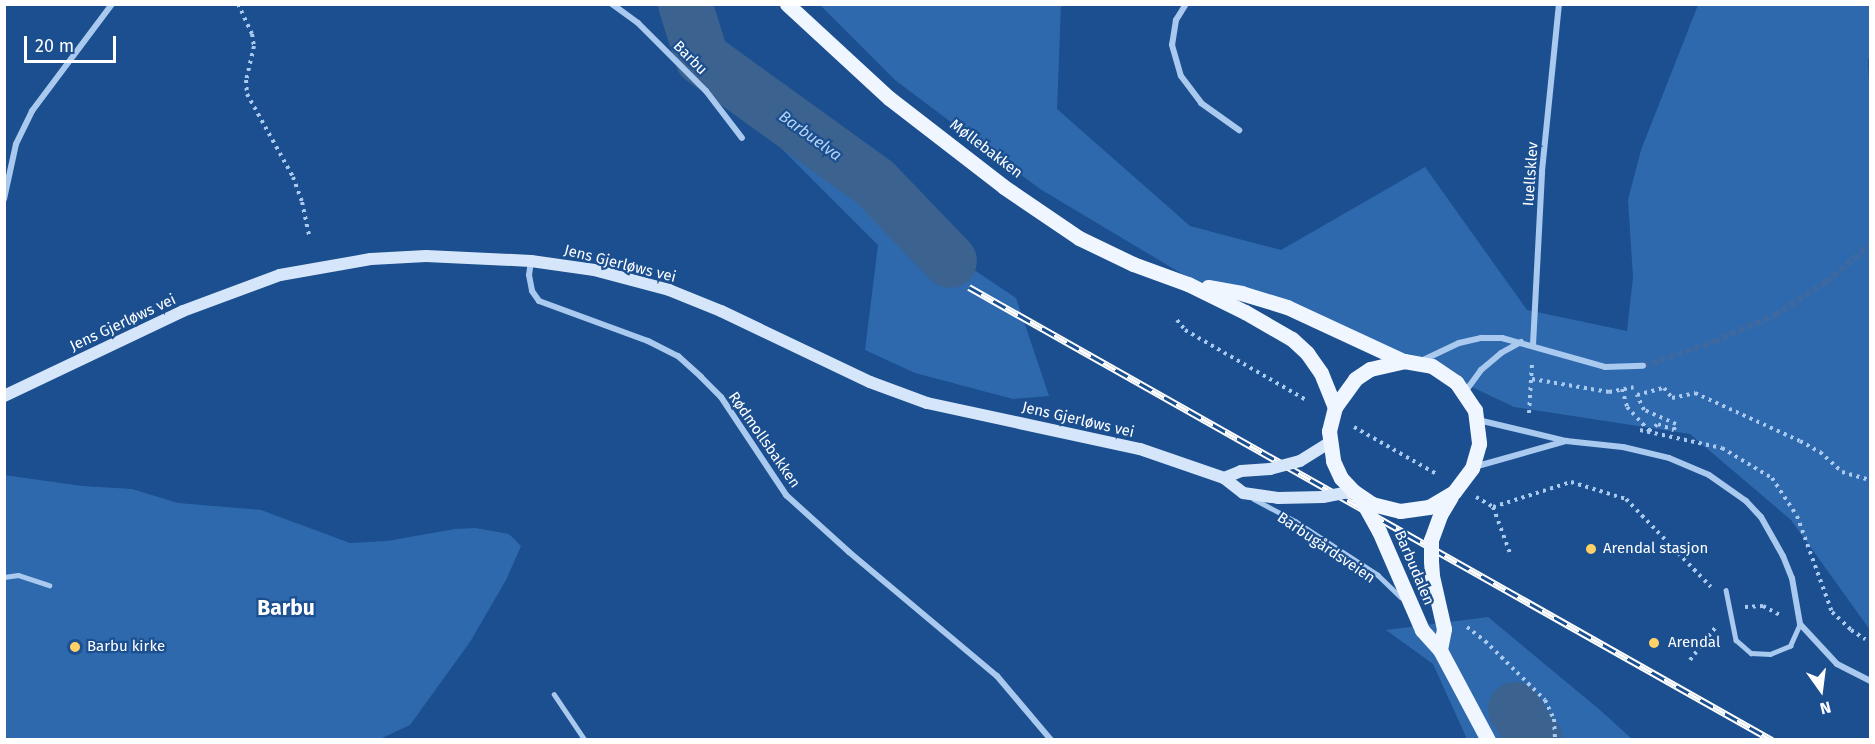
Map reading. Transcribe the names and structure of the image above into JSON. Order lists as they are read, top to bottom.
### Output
{
  "streets": {
    "main road": ["Møllebakken", "Jens Gjerløws vei", "Barbudalen"],
    "street": ["Barbu", "Iuellsklev", "Rødmollsbakken"]
  },
  "crossings": [
    ["Møllebakken", "Barbudalen"],
    ["Jens Gjerløws vei", "Rødmollsbakken"]
  ],
  "districts": ["Barbu"],
  "water": ["Barbuelva"],
  "places": ["Arendal stasjon", "Arendal", "Barbu kirke"],
  "scale_bar": "20 m",
  "north": "bottom"
}
